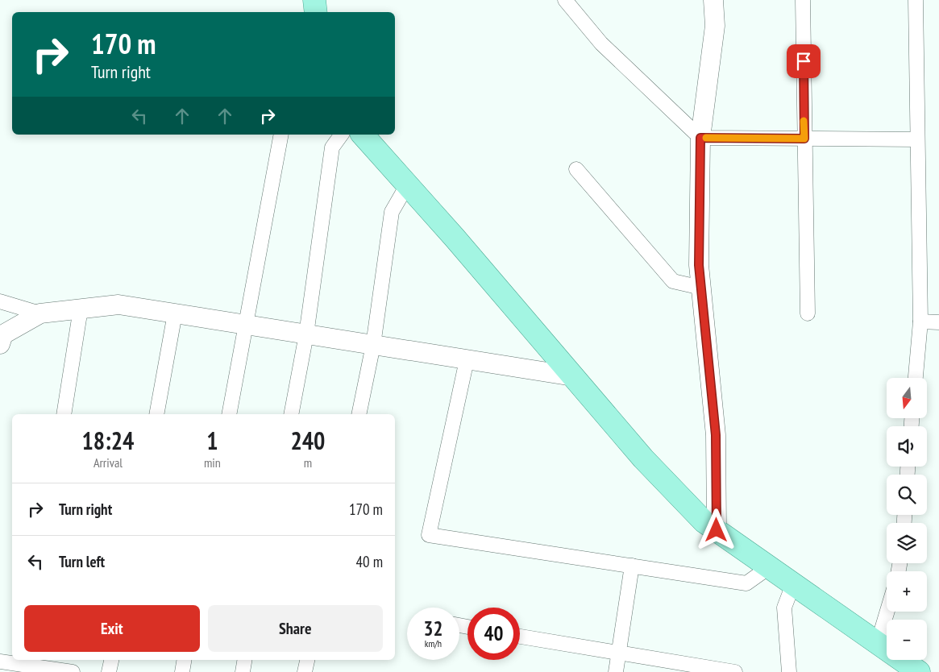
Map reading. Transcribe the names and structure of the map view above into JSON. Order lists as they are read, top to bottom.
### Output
{
  "north": "bottom",
  "page": {
    "turn": ["170 m", "Turn right"],
    "map_buttons": ["+", "−"],
    "eta": [
      "18:24",
      "Arrival",
      "1",
      "min",
      "240",
      "m"
    ],
    "list": [
      {
        "name": "Turn right",
        "value": "170 m"
      },
      {
        "name": "Turn left",
        "value": "40 m"
      }
    ],
    "buttons": ["Exit", "Share"],
    "speed": "32 km/h",
    "limit": "40"
  }
}
